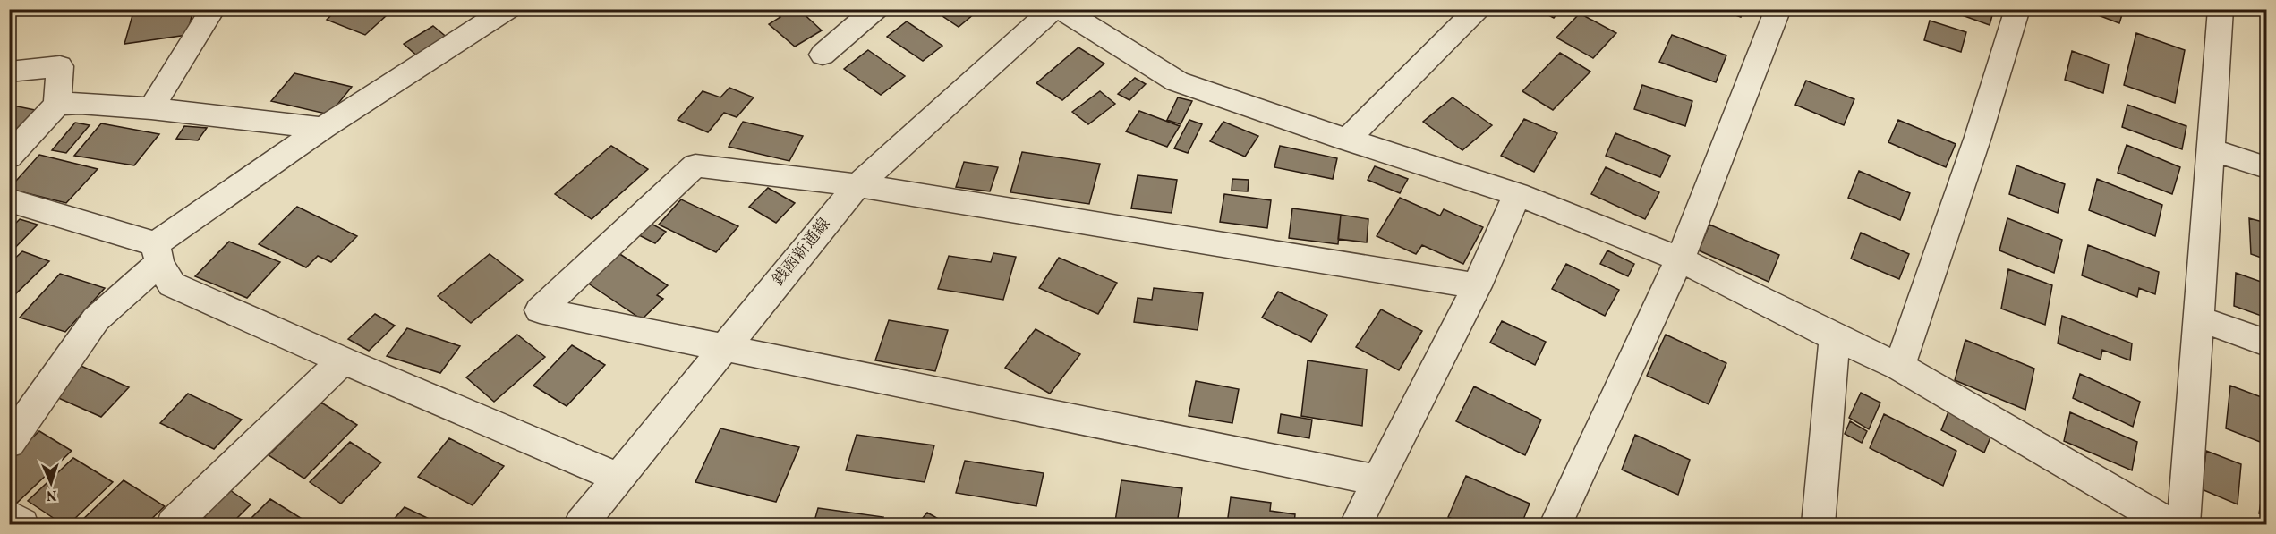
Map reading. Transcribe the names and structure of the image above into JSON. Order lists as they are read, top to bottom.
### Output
{
  "streets": {
    "street": ["銭函新通線"]
  },
  "north": "bottom"
}
